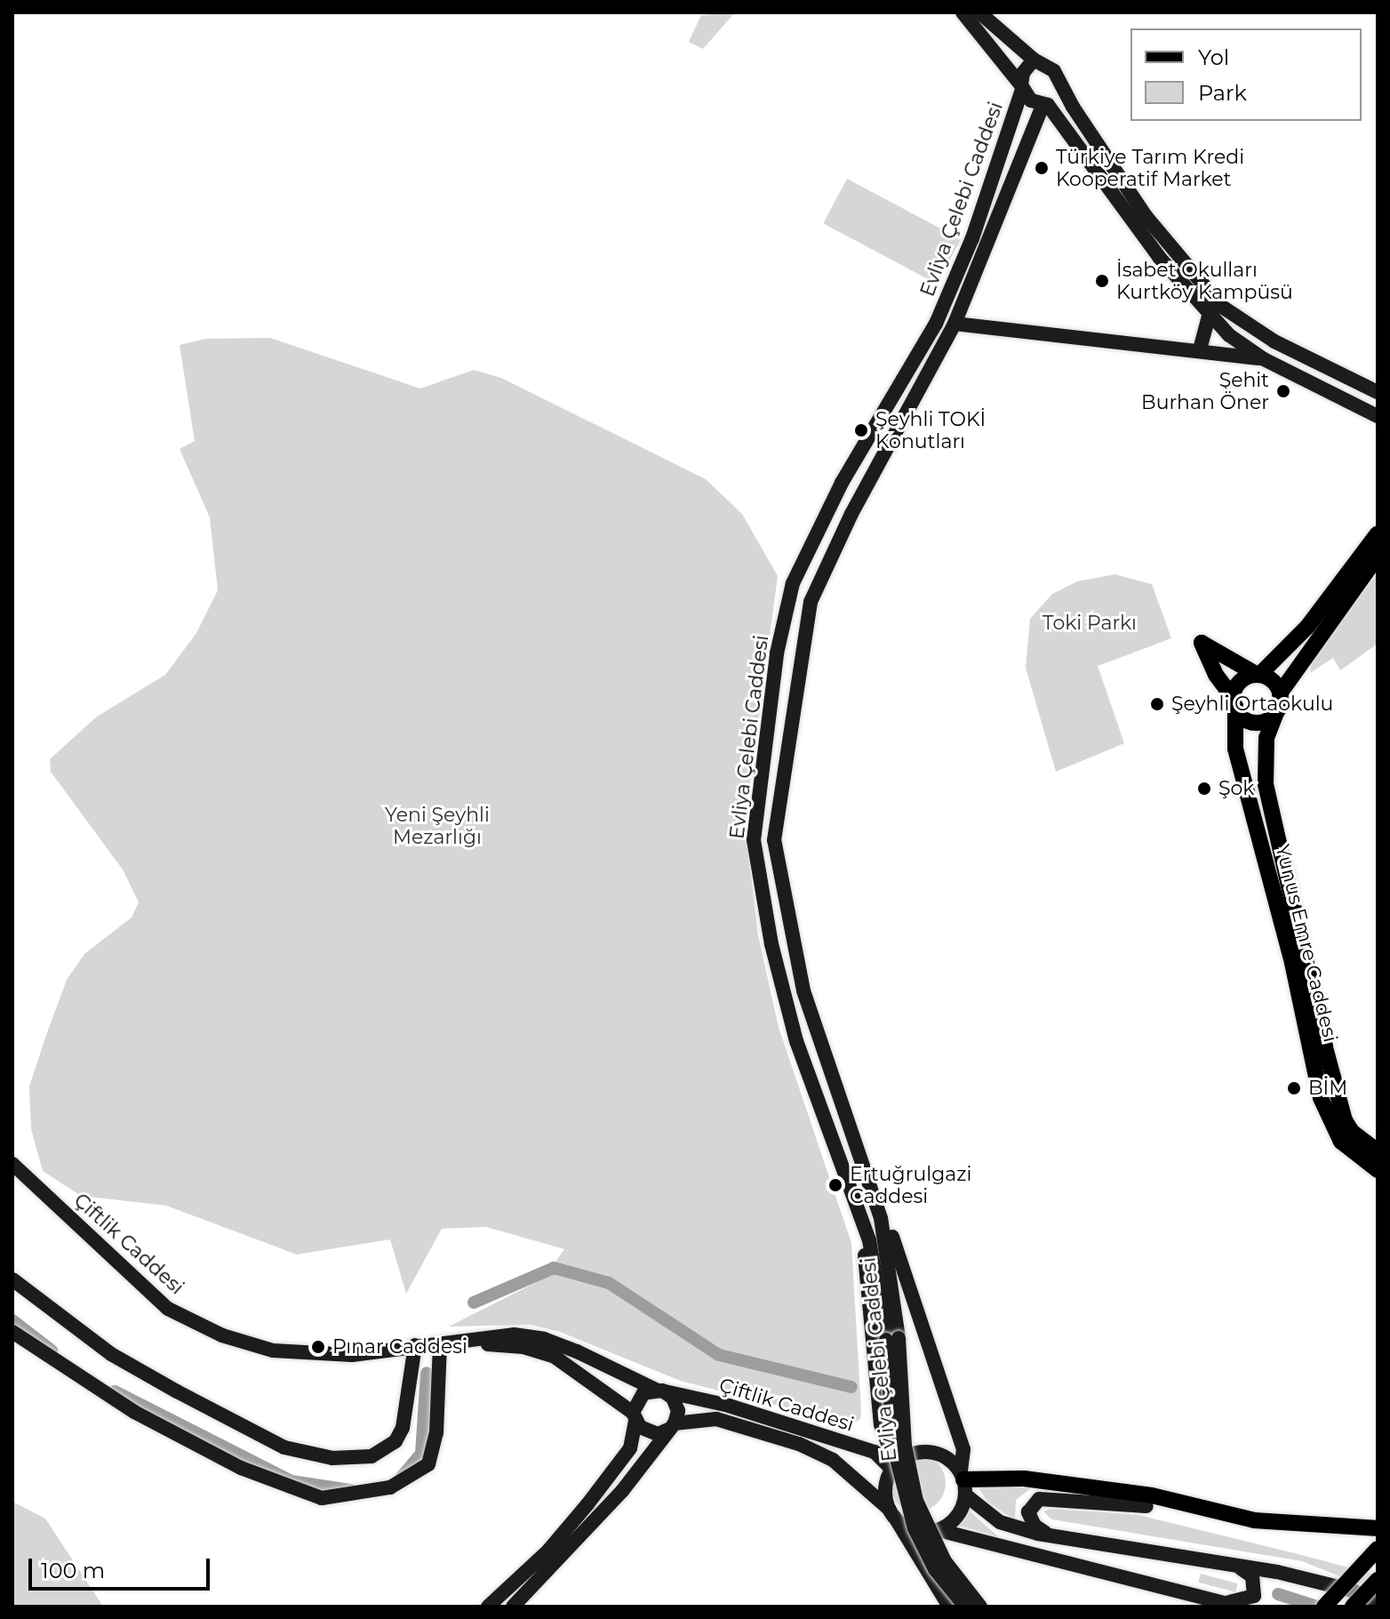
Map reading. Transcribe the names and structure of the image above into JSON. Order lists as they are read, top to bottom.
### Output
{
  "streets": {
    "main road": ["Yunus Emre Caddesi"],
    "street": ["Evliya Çelebi Caddesi", "Çiftlik Caddesi"]
  },
  "crossings": [
    ["Evliya Çelebi Caddesi", "Çiftlik Caddesi"]
  ],
  "parks": ["Toki Parkı", "Yeni Şeyhli Mezarlığı"],
  "places": [
    "Türkiye Tarım Kredi Kooperatif Market",
    "İsabet Okulları Kurtköy Kampüsü",
    "Şehit Burhan Öner",
    "Şeyhli TOKİ Konutları",
    "Şeyhli Ortaokulu",
    "Şok",
    "BİM",
    "Ertuğrulgazi Caddesi",
    "Pınar Caddesi"
  ],
  "legend": ["Yol", "Park"],
  "scale_bar": "100 m"
}
